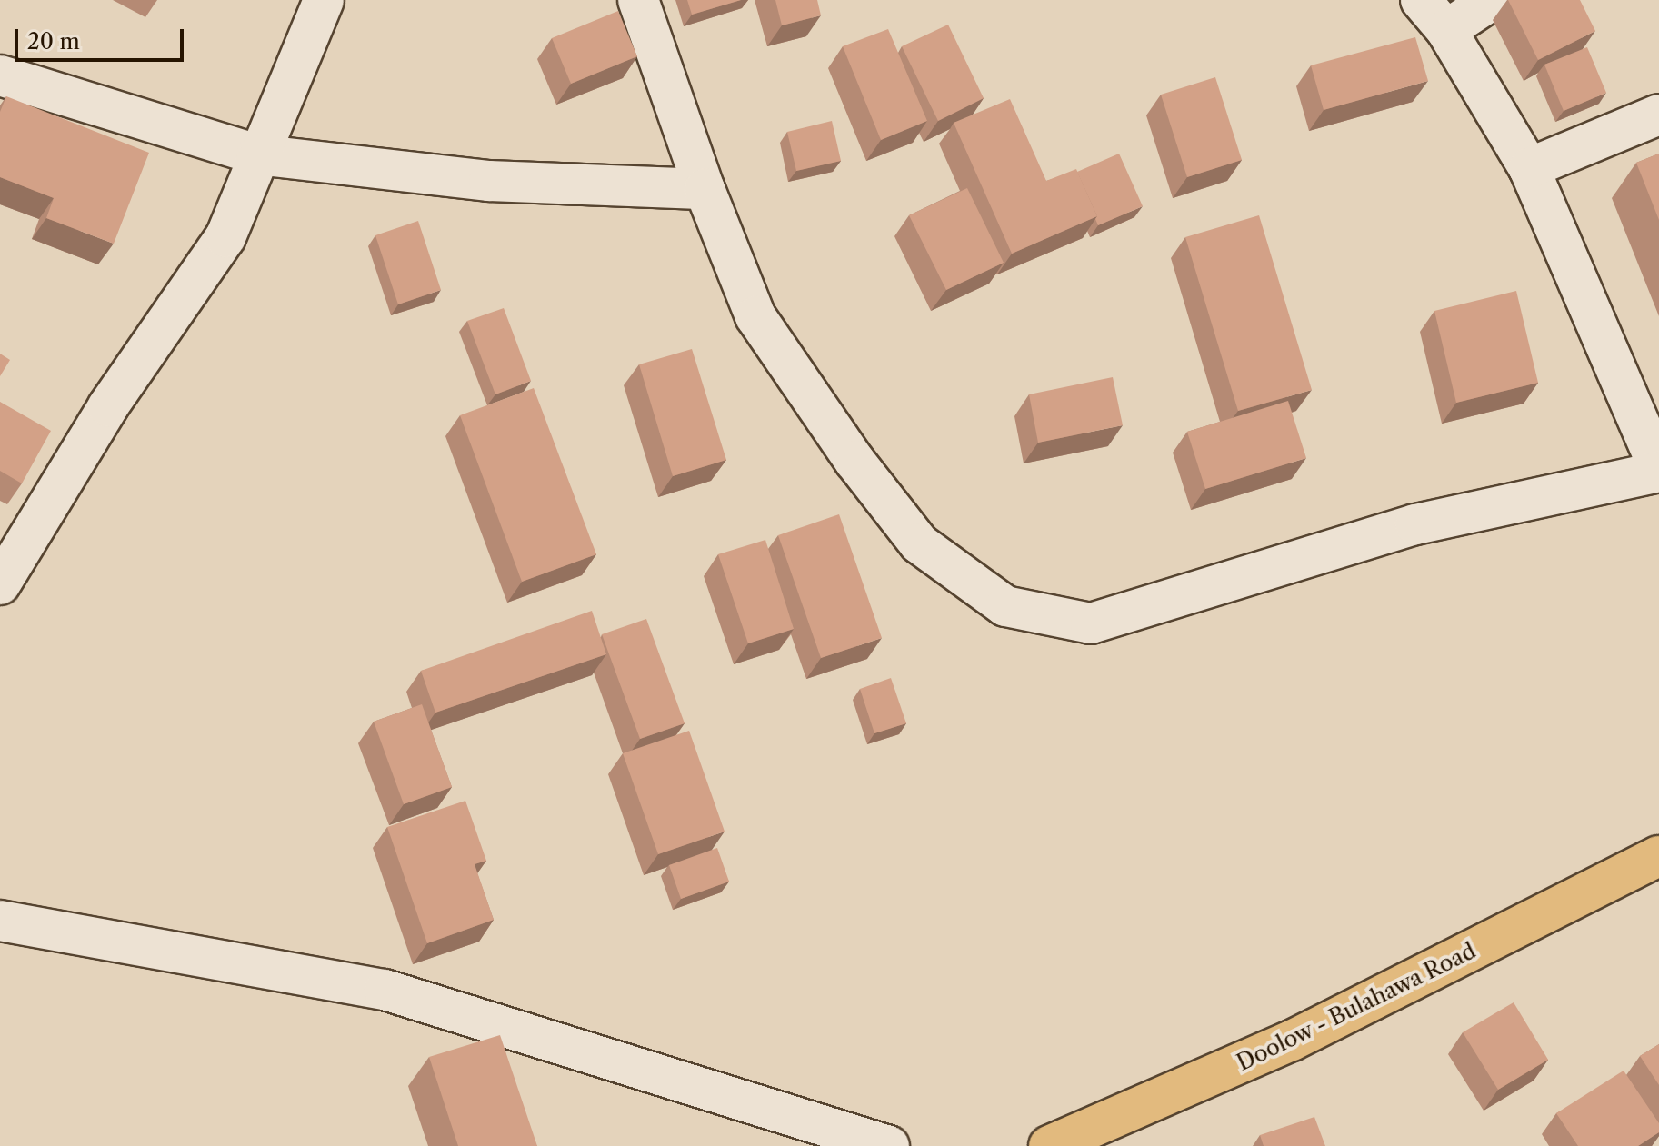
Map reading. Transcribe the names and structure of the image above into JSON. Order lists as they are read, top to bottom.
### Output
{
  "streets": {
    "main road": ["Doolow - Bulahawa Road"]
  },
  "scale_bar": "20 m"
}
